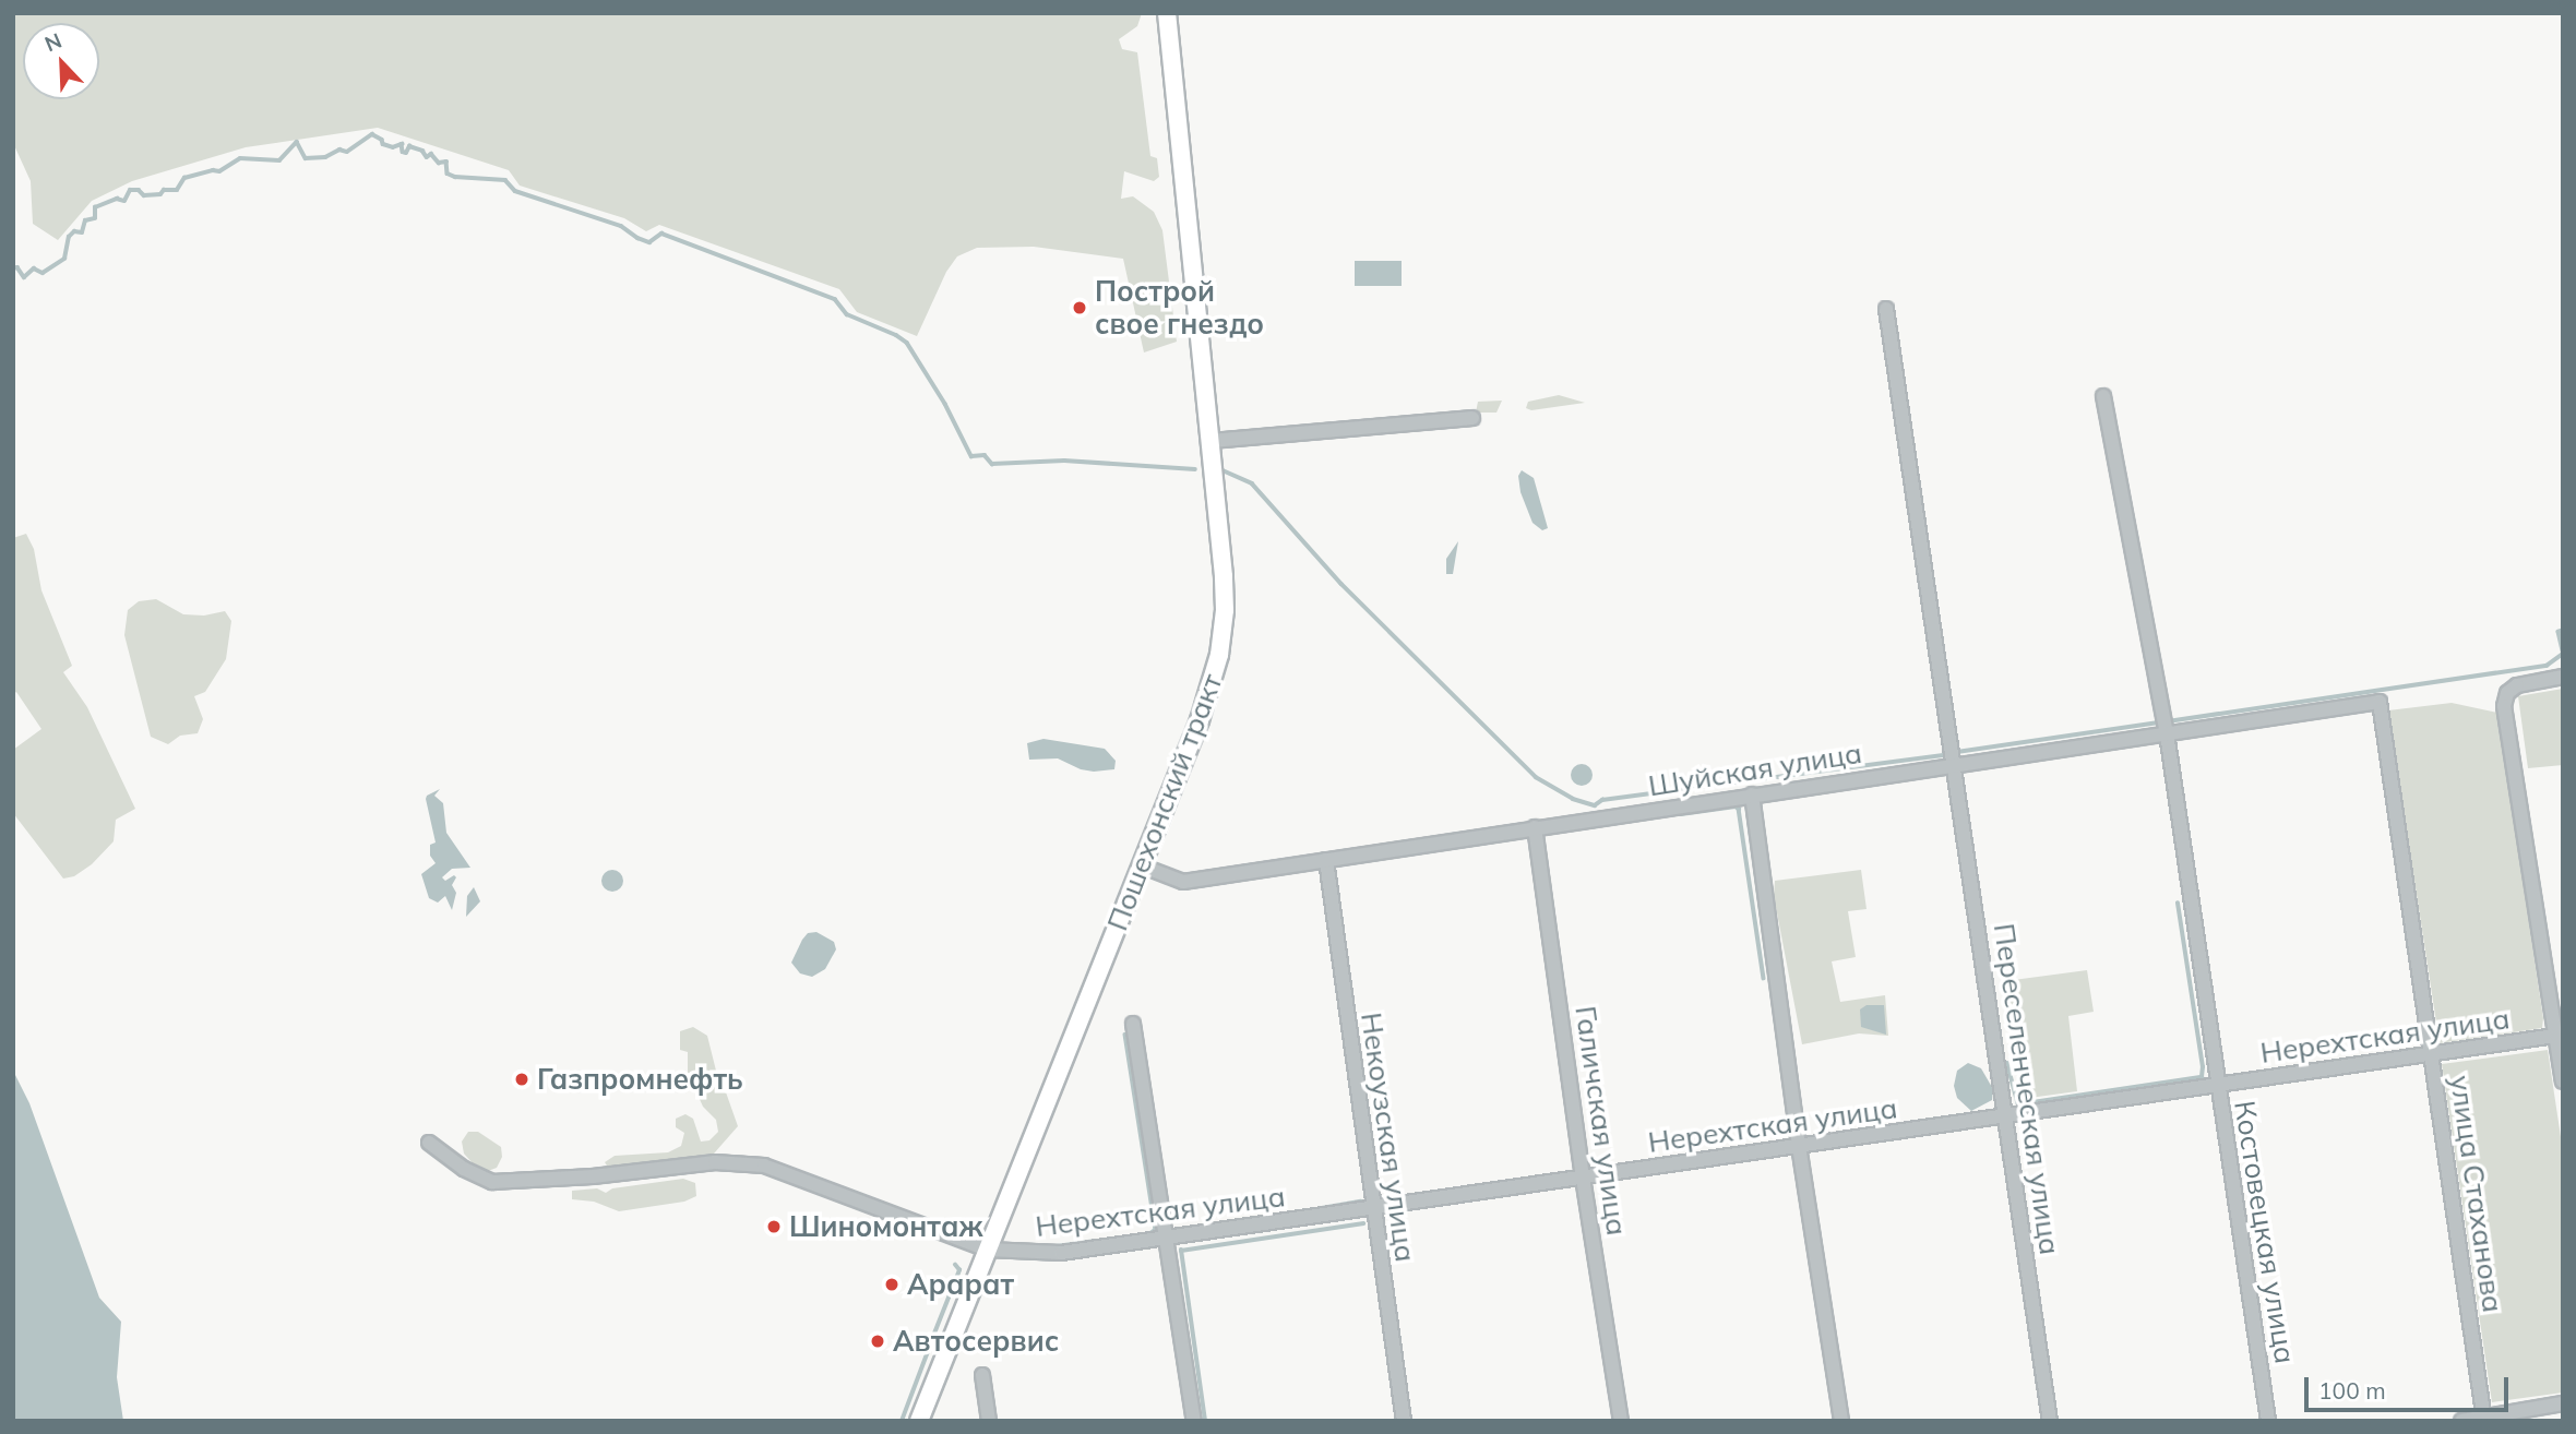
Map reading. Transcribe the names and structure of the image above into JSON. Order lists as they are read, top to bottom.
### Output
{
  "streets": {
    "main road": ["Пошехонский тракт"],
    "street": [
      "Шуйская улица",
      "Нерехтская улица",
      "Переселенческая улица",
      "Галичская улица",
      "Некоузская улица",
      "улица Стаханова",
      "Костовецкая улица"
    ]
  },
  "crossings": [
    ["Шуйская улица", "Пошехонский тракт"],
    ["Шуйская улица", "Переселенческая улица"],
    ["Шуйская улица", "Галичская улица"],
    ["Шуйская улица", "Некоузская улица"],
    ["Шуйская улица", "улица Стаханова"],
    ["Шуйская улица", "Костовецкая улица"],
    ["Пошехонский тракт", "Нерехтская улица"],
    ["Нерехтская улица", "Переселенческая улица"],
    ["Нерехтская улица", "Галичская улица"],
    ["Нерехтская улица", "Некоузская улица"],
    ["Нерехтская улица", "улица Стаханова"],
    ["Нерехтская улица", "Костовецкая улица"]
  ],
  "places": [
    "Построй свое гнездо",
    "Газпромнефть",
    "Шиномонтаж",
    "Арарат",
    "Автосервис"
  ],
  "scale_bar": "100 m",
  "north": "top left"
}
